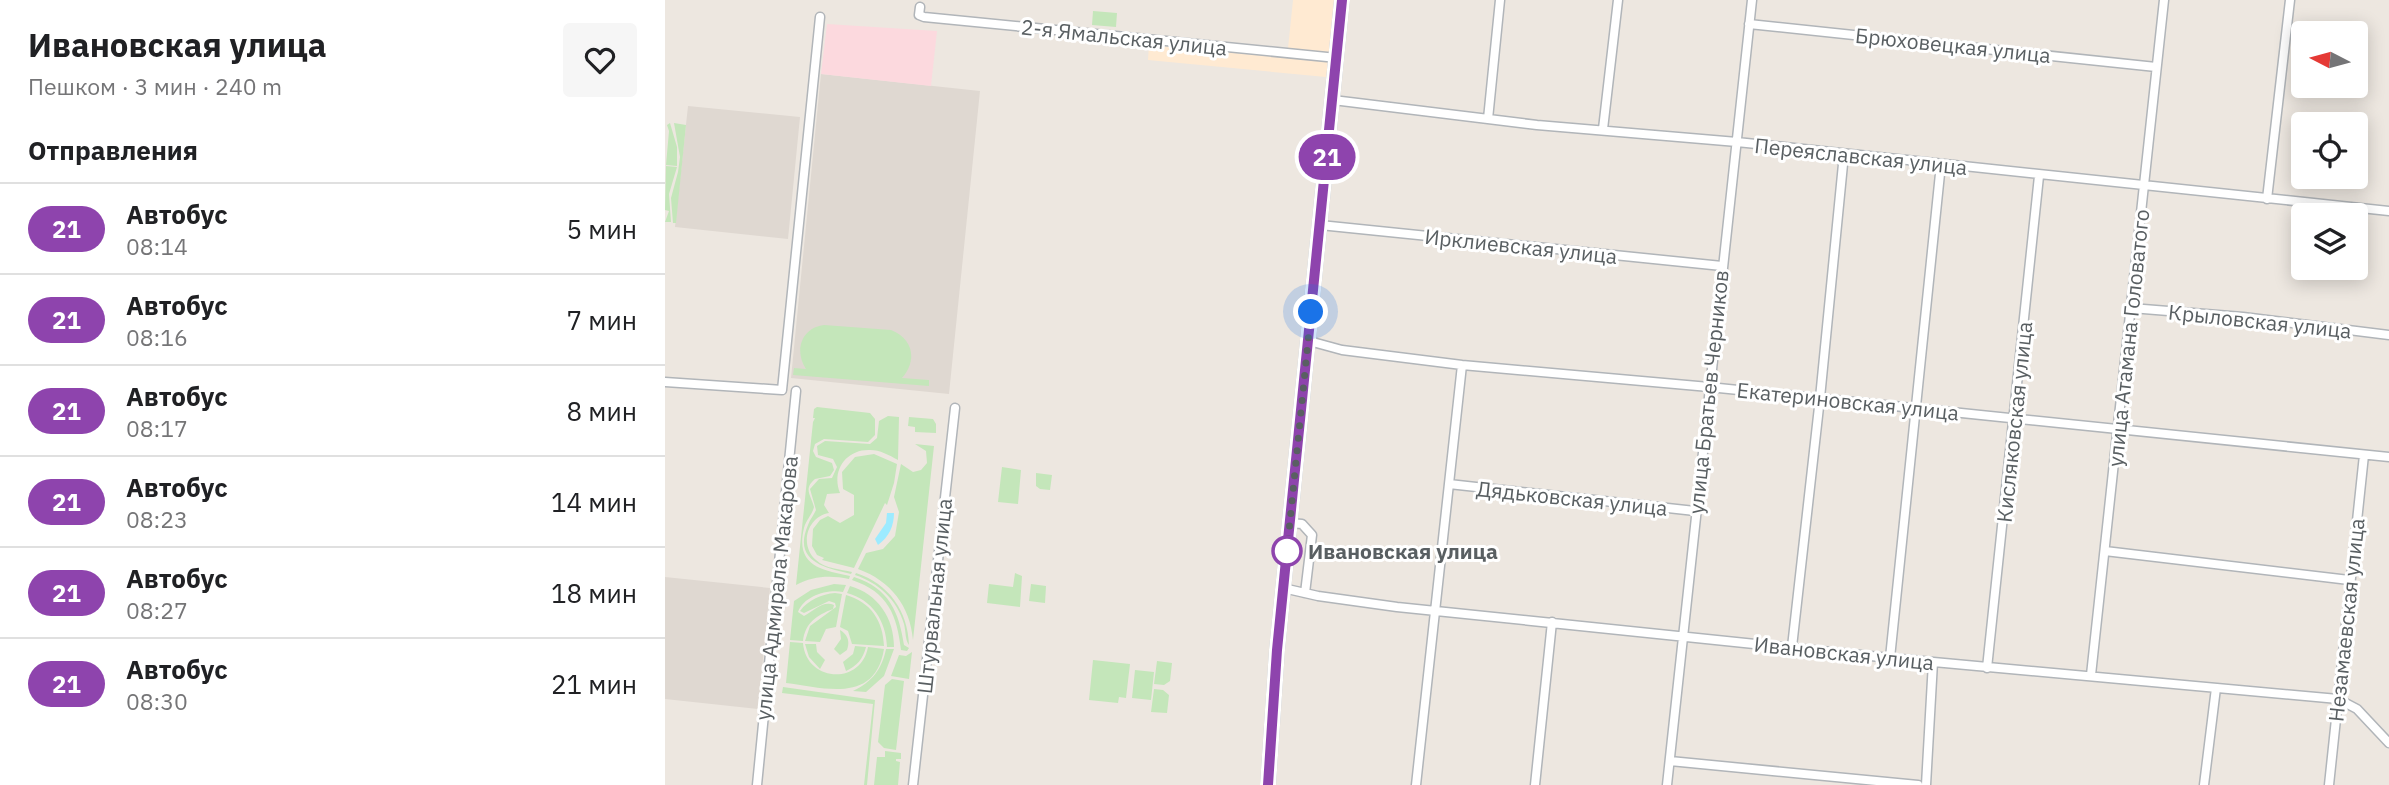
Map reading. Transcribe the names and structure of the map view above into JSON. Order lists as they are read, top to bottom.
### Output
{
  "streets": {
    "street": [
      "2-я Ямальская улица",
      "Брюховецкая улица",
      "Переяславская улица",
      "Ирклиевская улица",
      "Крыловская улица",
      "улица Атамана Головатого",
      "улица Братьев Черников",
      "Екатериновская улица",
      "Кисляковская улица",
      "Дядьковская улица",
      "улица Адмирала Макарова",
      "Штурвальная улица",
      "Незамаевская улица",
      "Ивановская улица"
    ]
  },
  "crossings": [
    ["Брюховецкая улица", "улица Атамана Головатого"],
    ["Брюховецкая улица", "улица Братьев Черников"],
    ["Переяславская улица", "улица Атамана Головатого"],
    ["Переяславская улица", "улица Братьев Черников"],
    ["Переяславская улица", "Кисляковская улица"],
    ["Ирклиевская улица", "улица Братьев Черников"],
    ["Крыловская улица", "улица Атамана Головатого"],
    ["улица Атамана Головатого", "Екатериновская улица"],
    ["улица Атамана Головатого", "Ивановская улица"],
    ["улица Братьев Черников", "Екатериновская улица"],
    ["улица Братьев Черников", "Дядьковская улица"],
    ["улица Братьев Черников", "Ивановская улица"],
    ["Екатериновская улица", "Кисляковская улица"],
    ["Екатериновская улица", "Незамаевская улица"],
    ["Кисляковская улица", "Ивановская улица"],
    ["Незамаевская улица", "Ивановская улица"]
  ],
  "places": ["Ивановская улица"],
  "lines": ["bus line 21"],
  "north": "left",
  "page": {
    "heading": [
      ["Ивановская улица", "Пешком · 3 мин · 240 m"],
      "Отправления"
    ],
    "on_map": "21",
    "list": [
      {
        "mark": "21",
        "name": "Автобус",
        "note": "08:14",
        "value": "5 мин"
      },
      {
        "mark": "21",
        "name": "Автобус",
        "note": "08:16",
        "value": "7 мин"
      },
      {
        "mark": "21",
        "name": "Автобус",
        "note": "08:17",
        "value": "8 мин"
      },
      {
        "mark": "21",
        "name": "Автобус",
        "note": "08:23",
        "value": "14 мин"
      },
      {
        "mark": "21",
        "name": "Автобус",
        "note": "08:27",
        "value": "18 мин"
      },
      {
        "mark": "21",
        "name": "Автобус",
        "note": "08:30",
        "value": "21 мин"
      }
    ]
  }
}
